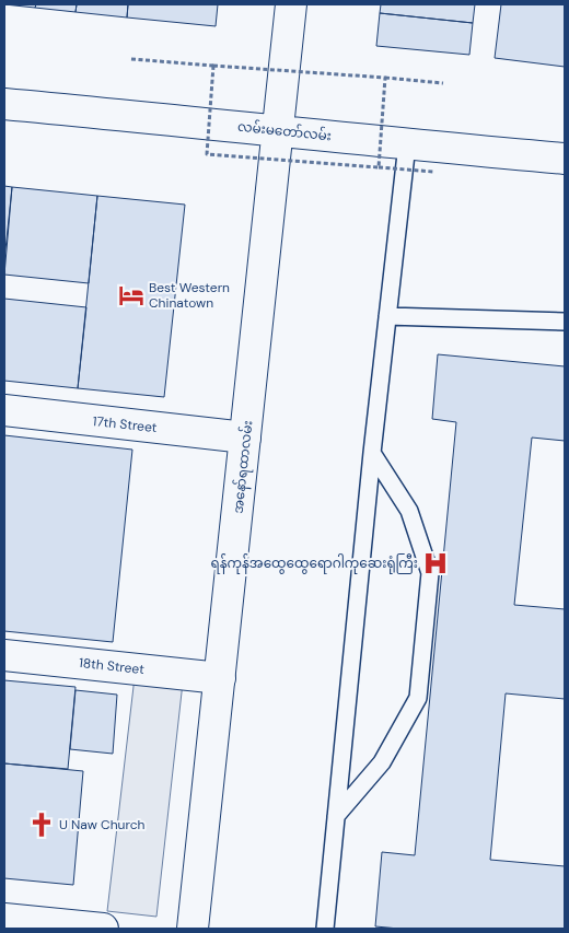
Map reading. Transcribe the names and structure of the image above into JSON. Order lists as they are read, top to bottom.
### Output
{
  "streets": {
    "main road": [
      "လမ်းမတော်လမ်း",
      "17th Street",
      "အနော်ရထာလမ်း",
      "18th Street"
    ]
  },
  "crossings": [
    ["လမ်းမတော်လမ်း", "အနော်ရထာလမ်း"],
    ["17th Street", "အနော်ရထာလမ်း"],
    ["အနော်ရထာလမ်း", "18th Street"]
  ],
  "places": {
    "hotel": ["Best Western Chinatown"],
    "hospital": ["ရန်ကုန်အထွေထွေရောဂါကုဆေးရုံကြီး"],
    "church": ["U Naw Church"]
  }
}
